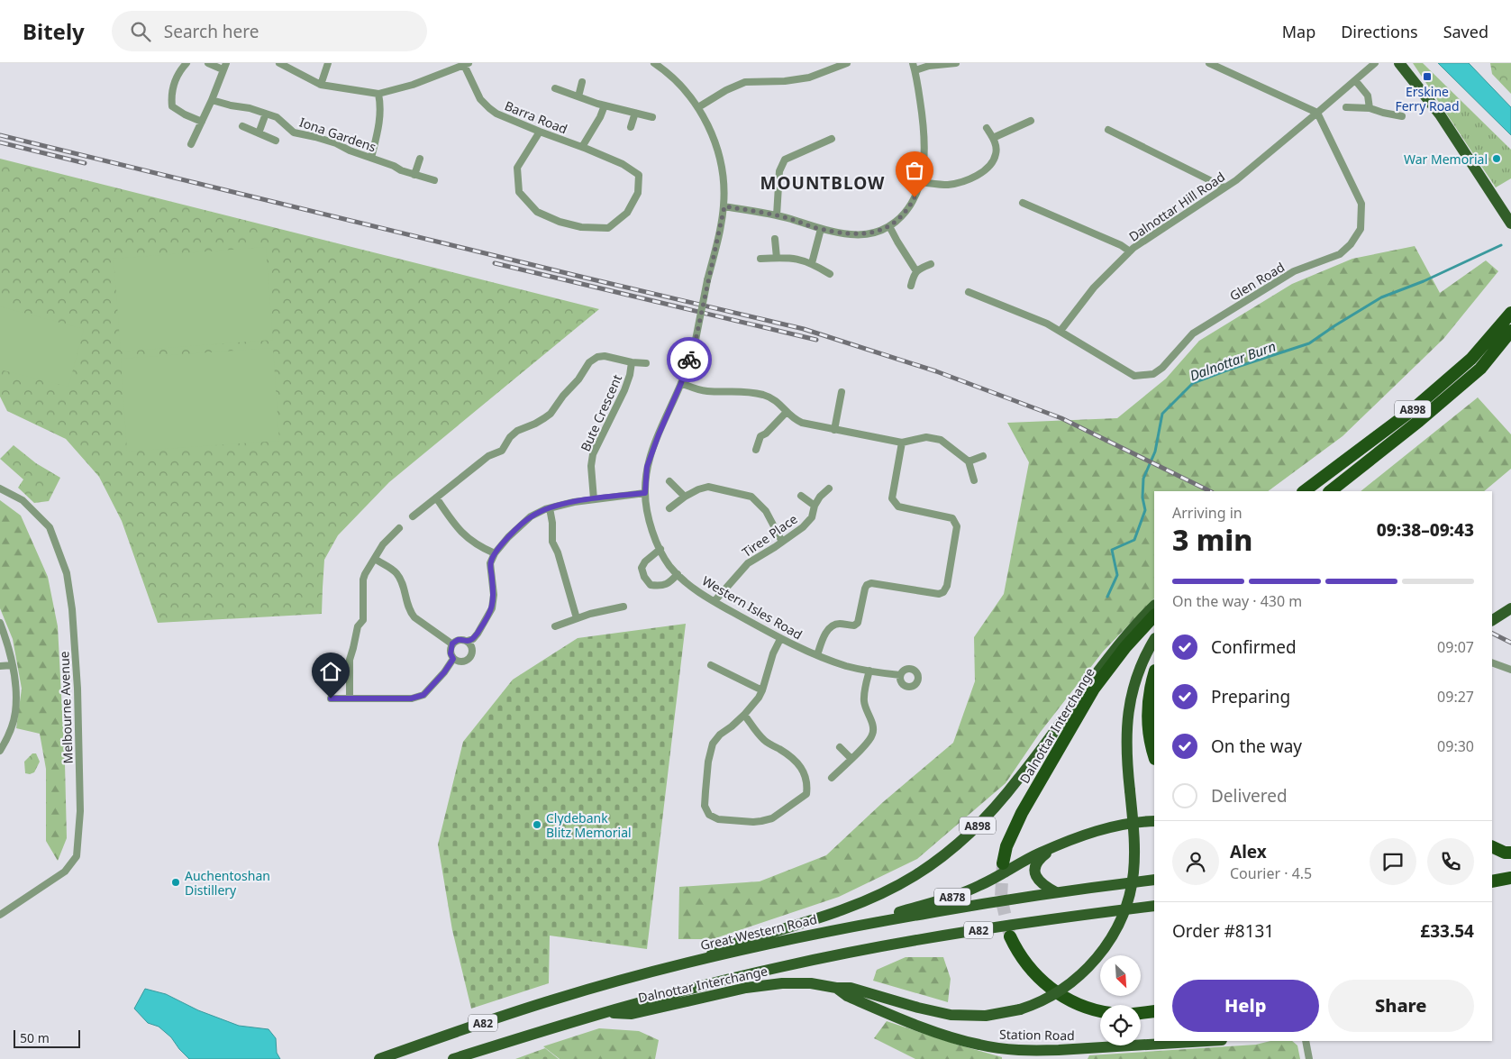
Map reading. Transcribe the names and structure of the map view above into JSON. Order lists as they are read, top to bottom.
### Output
{
  "streets": {
    "highway": ["A898", "Dalnottar Interchange"],
    "main road": [
      "A878",
      "A82",
      "Great Western Road",
      "Station Road"
    ],
    "street": [
      "Barra Road",
      "Iona Gardens",
      "Dalnottar Hill Road",
      "Glen Road",
      "Bute Crescent",
      "Tiree Place",
      "Western Isles Road",
      "Melbourne Avenue"
    ]
  },
  "crossings": [
    ["Dalnottar Hill Road", "Glen Road"],
    ["A898", "Great Western Road"],
    ["Tiree Place", "Western Isles Road"],
    ["Dalnottar Interchange", "A82"],
    ["Dalnottar Interchange", "Station Road"],
    ["A878", "Great Western Road"]
  ],
  "districts": ["MOUNTBLOW"],
  "water": ["Dalnottar Burn"],
  "places": {
    "transit": ["Erskine Ferry Road"],
    "other": ["War Memorial", "Clydebank Blitz Memorial", "Auchentoshan Distillery"]
  },
  "scale_bar": "50 m",
  "north": "bottom right",
  "page": {
    "header": "Bitely",
    "search": "Search here",
    "nav": ["Map", "Directions", "Saved"],
    "heading": ["3 min", "Arriving in", "09:38–09:43"],
    "panel": [
      "Alex",
      "Courier · 4.5",
      "Order #8131",
      "£33.54"
    ],
    "bar": "On the way · 430 m",
    "list": [
      ["Confirmed", "09:07"],
      ["Preparing", "09:27"],
      ["On the way", "09:30"],
      "Delivered"
    ],
    "buttons": ["Help", "Share"],
    "scale": "50 m"
  }
}
